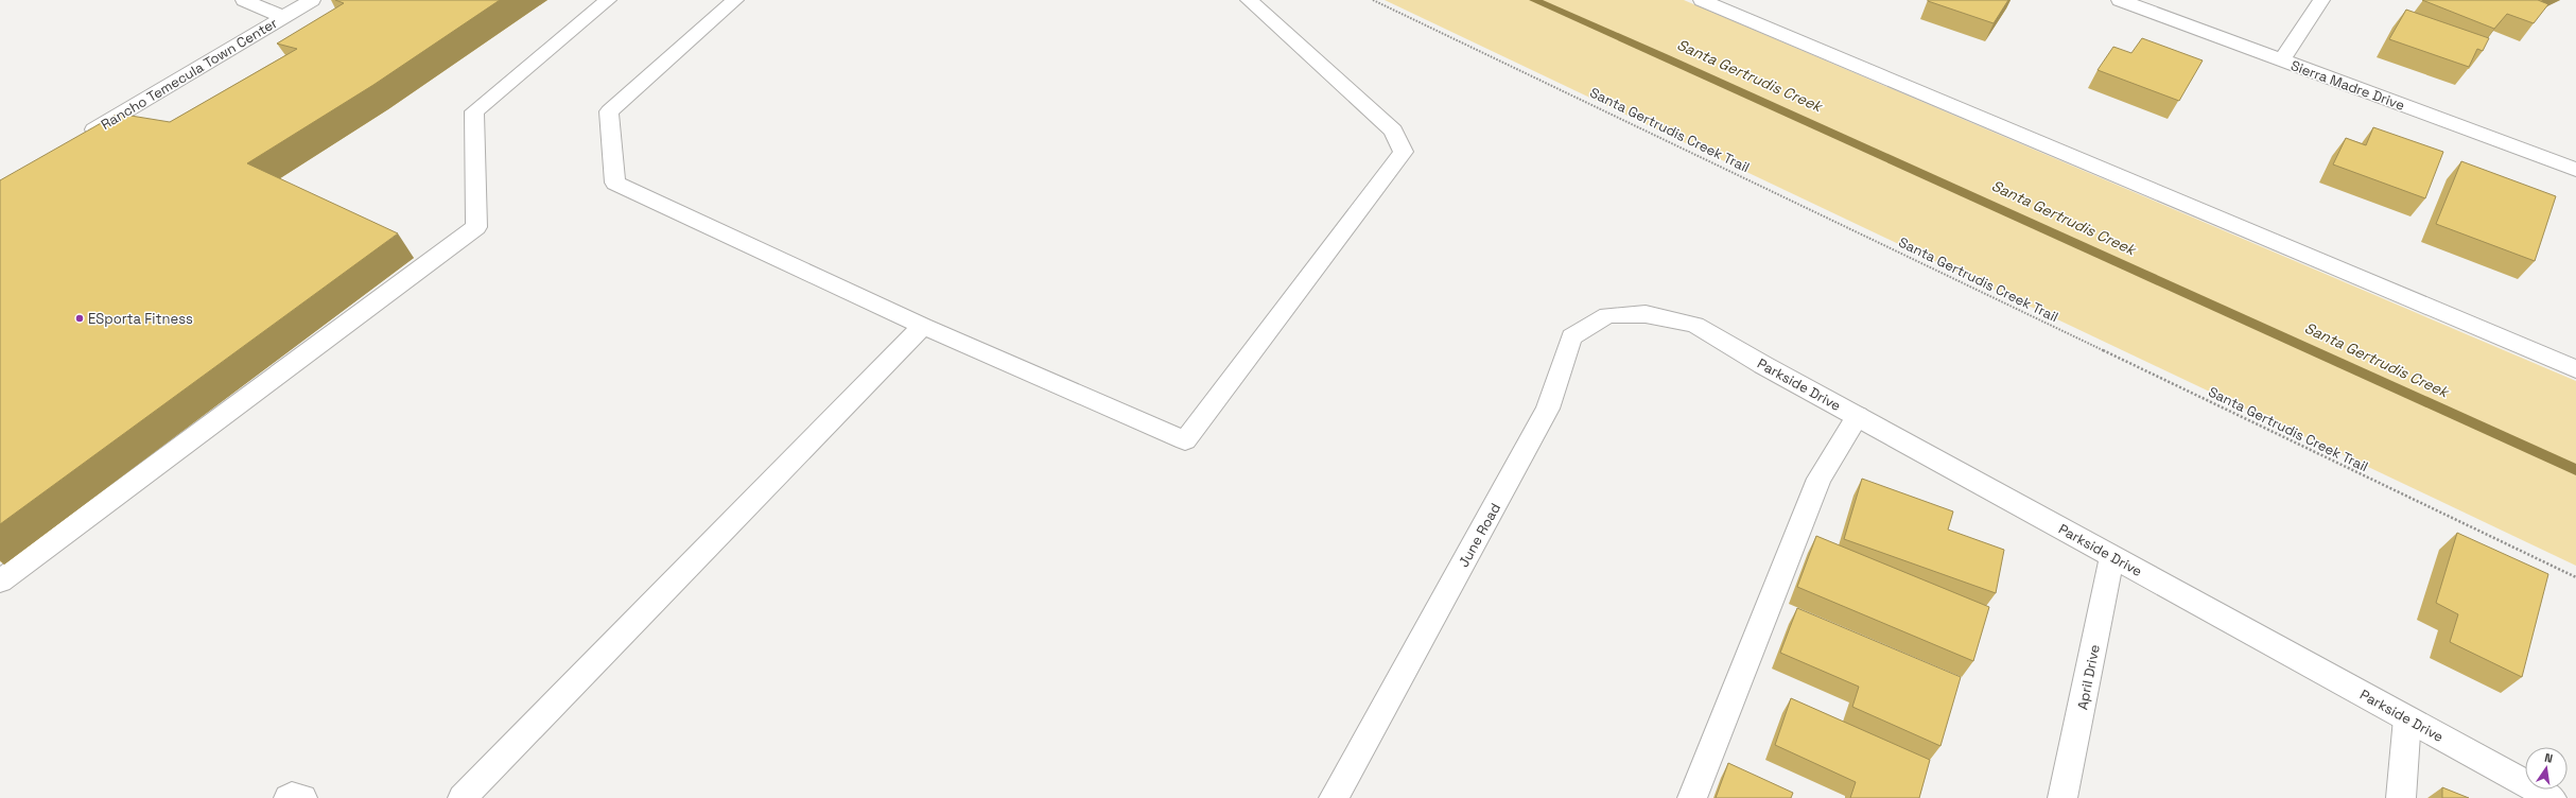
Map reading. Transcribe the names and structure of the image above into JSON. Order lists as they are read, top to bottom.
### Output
{
  "streets": {
    "street": [
      "Rancho Temecula Town Center",
      "Sierra Madre Drive",
      "Parkside Drive",
      "June Road",
      "April Drive"
    ],
    "path": ["Santa Gertrudis Creek Trail"]
  },
  "crossings": [
    ["Parkside Drive", "June Road"],
    ["Parkside Drive", "April Drive"]
  ],
  "water": ["Santa Gertrudis Creek"],
  "places": ["ESporta Fitness"],
  "north": "top"
}
